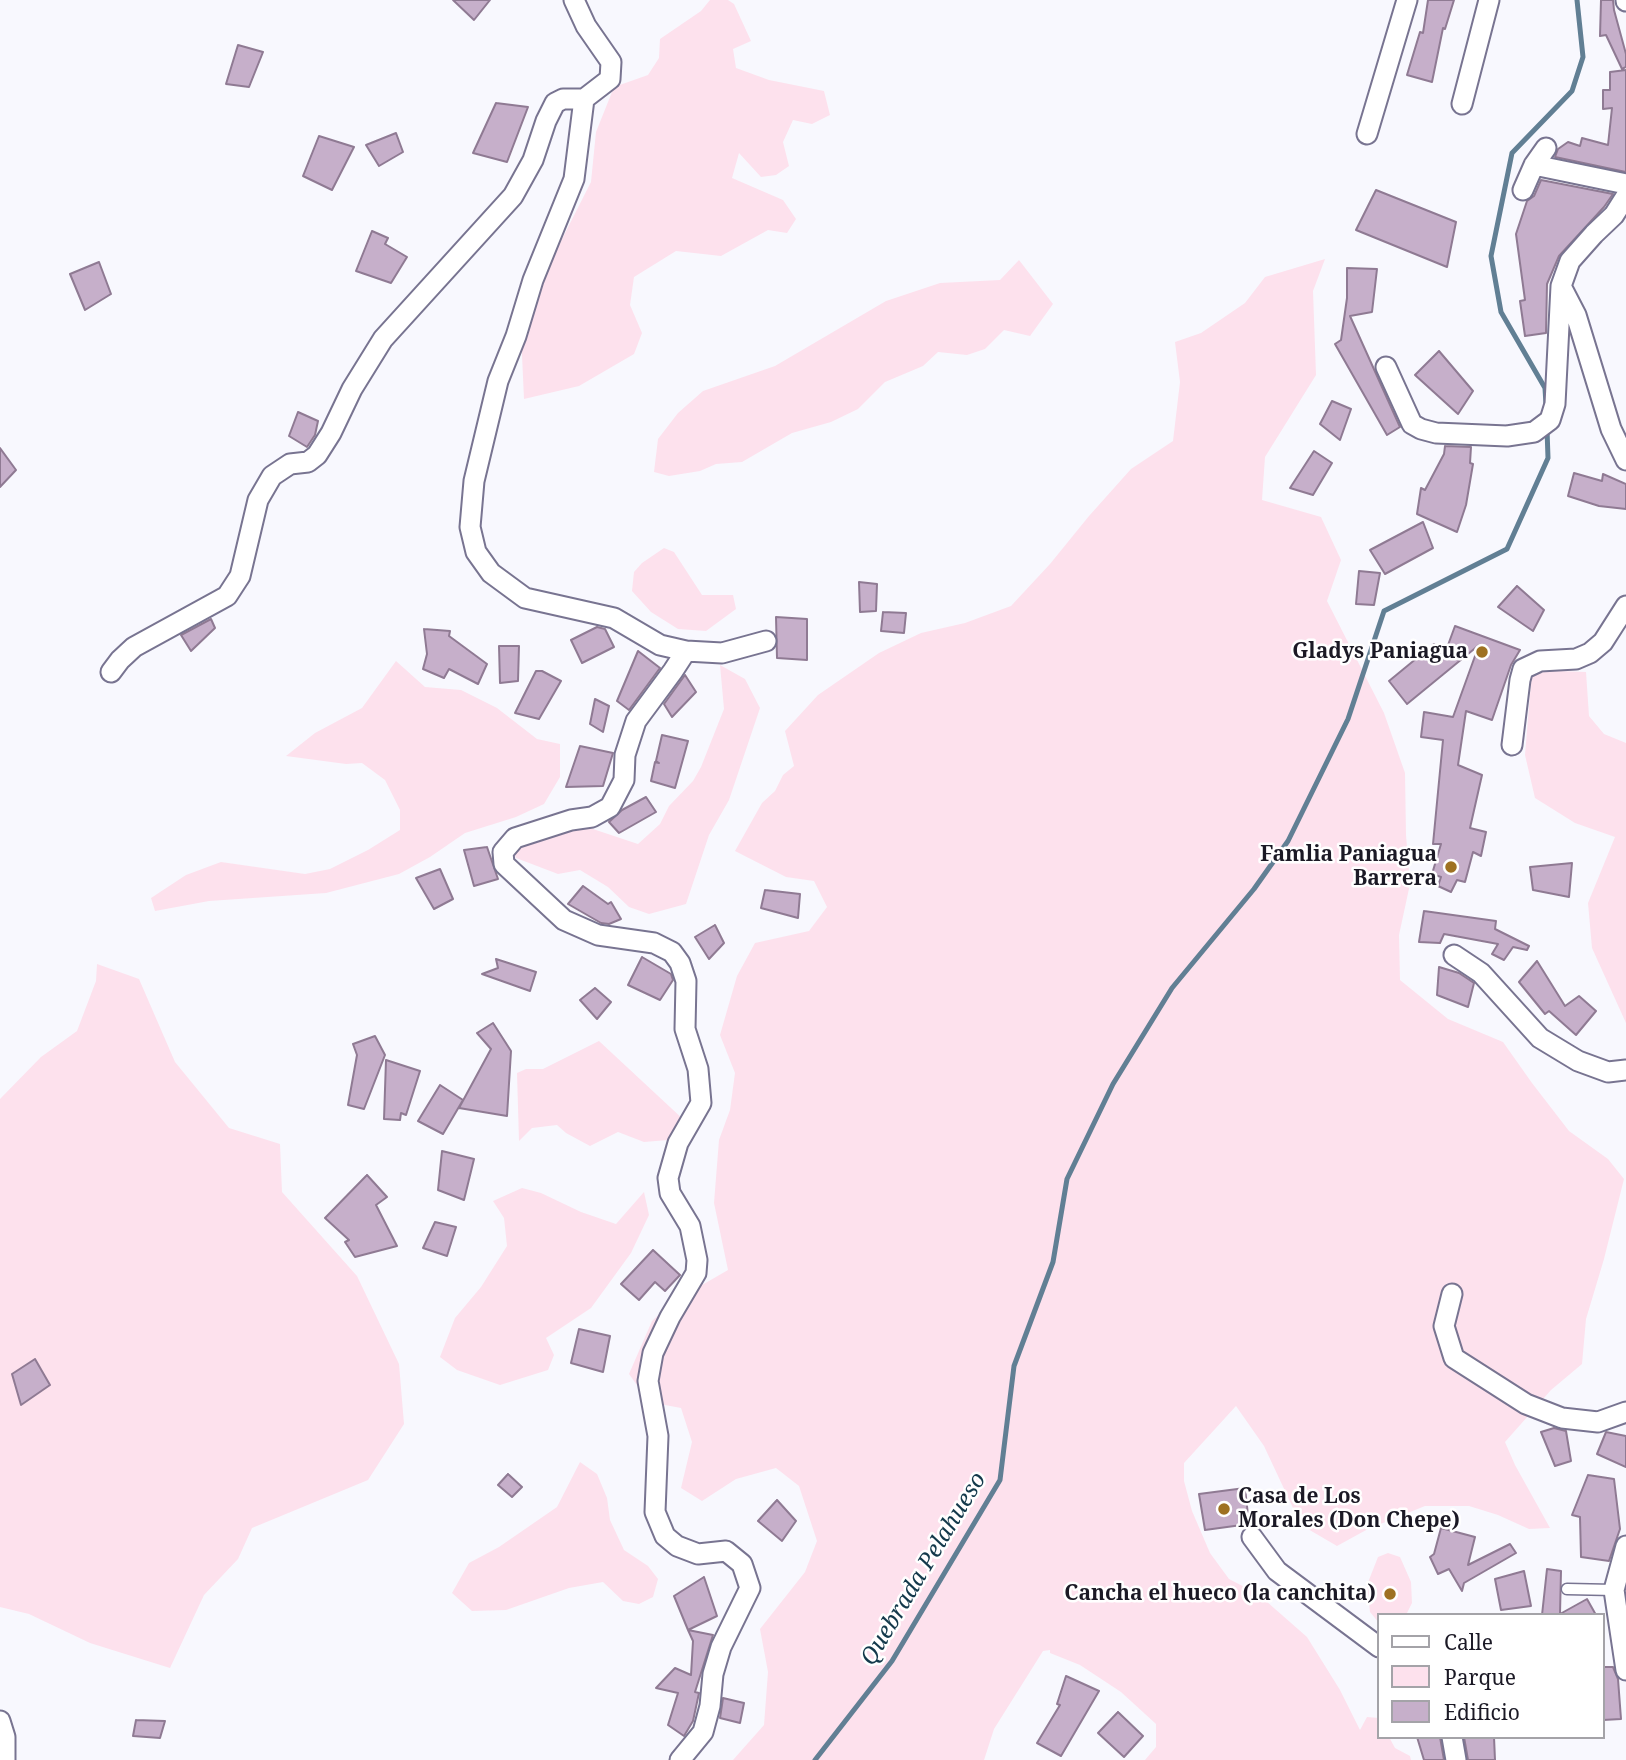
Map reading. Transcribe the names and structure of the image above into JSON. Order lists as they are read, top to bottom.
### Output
{
  "water": ["Quebrada Pelahueso"],
  "places": [
    "Gladys Paniagua",
    "Famlia Paniagua Barrera",
    "Casa de Los Morales (Don Chepe)",
    "Cancha el hueco (la canchita)"
  ],
  "legend": ["Calle", "Parque", "Edificio"]
}
